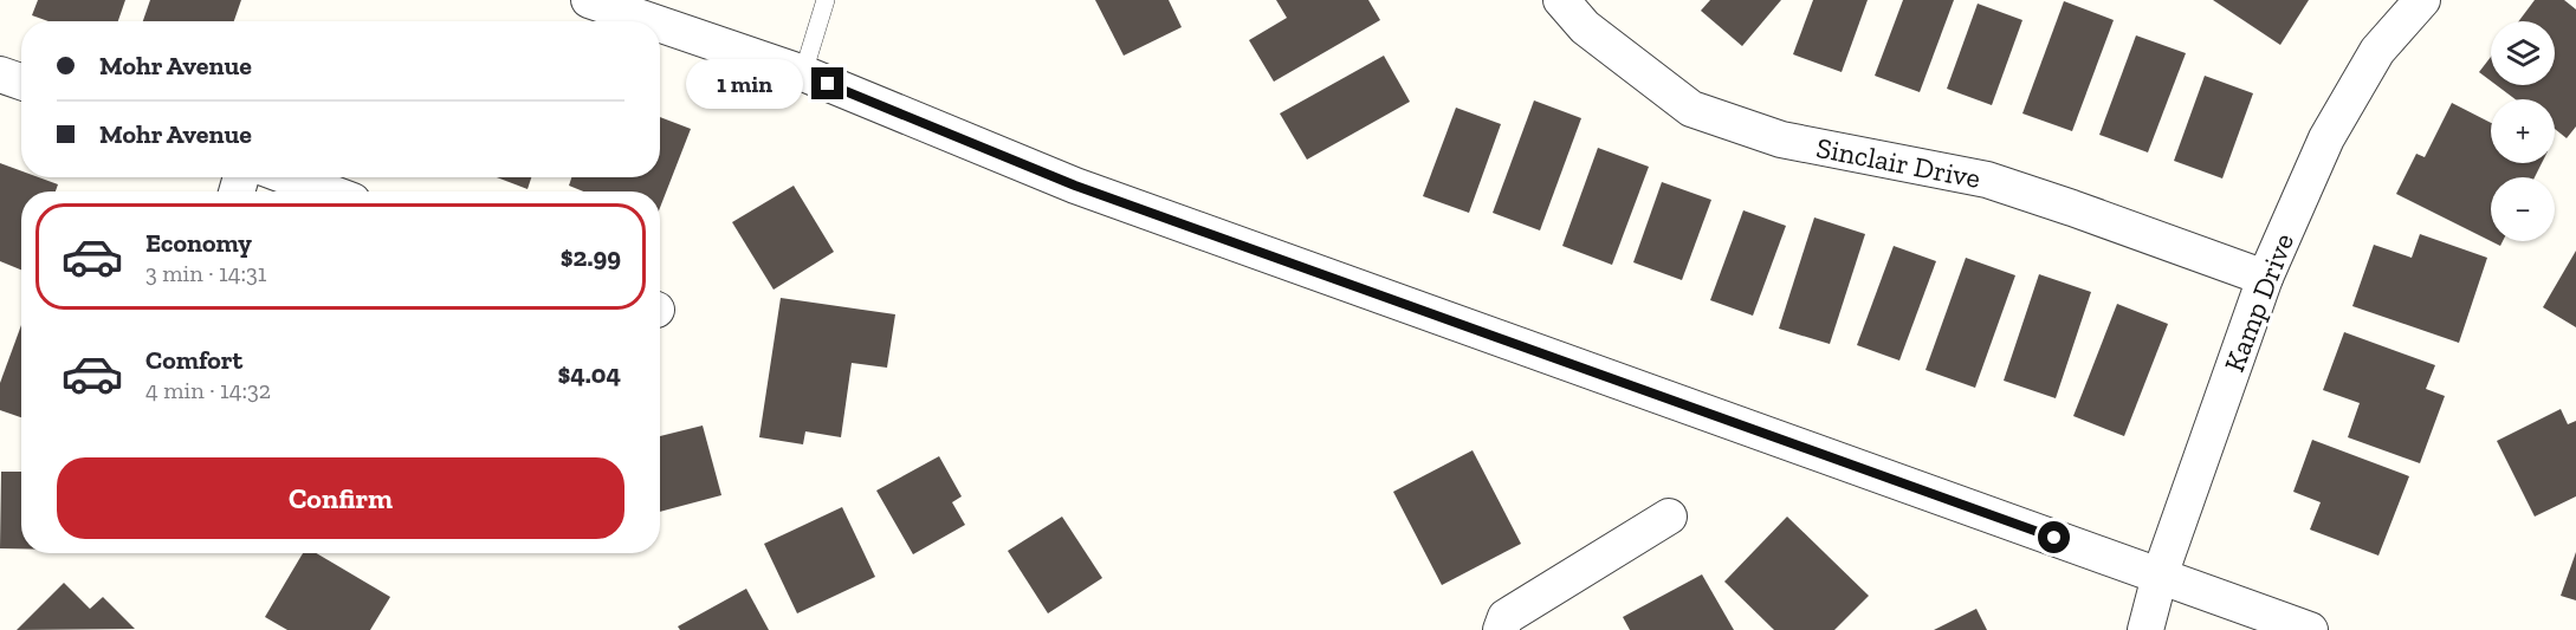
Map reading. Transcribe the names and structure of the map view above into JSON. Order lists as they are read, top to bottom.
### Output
{
  "streets": {
    "street": ["Sinclair Drive", "Kamp Drive"]
  },
  "crossings": [
    ["Sinclair Drive", "Kamp Drive"]
  ],
  "page": {
    "map_buttons": ["+", "−"],
    "banner": ["Mohr Avenue", "Mohr Avenue"],
    "bubble": "1 min",
    "list": [
      {
        "name": "Economy",
        "note": "3 min · 14:31",
        "value": "$2.99"
      },
      {
        "name": "Comfort",
        "note": "4 min · 14:32",
        "value": "$4.04"
      }
    ],
    "buttons": "Confirm"
  }
}
